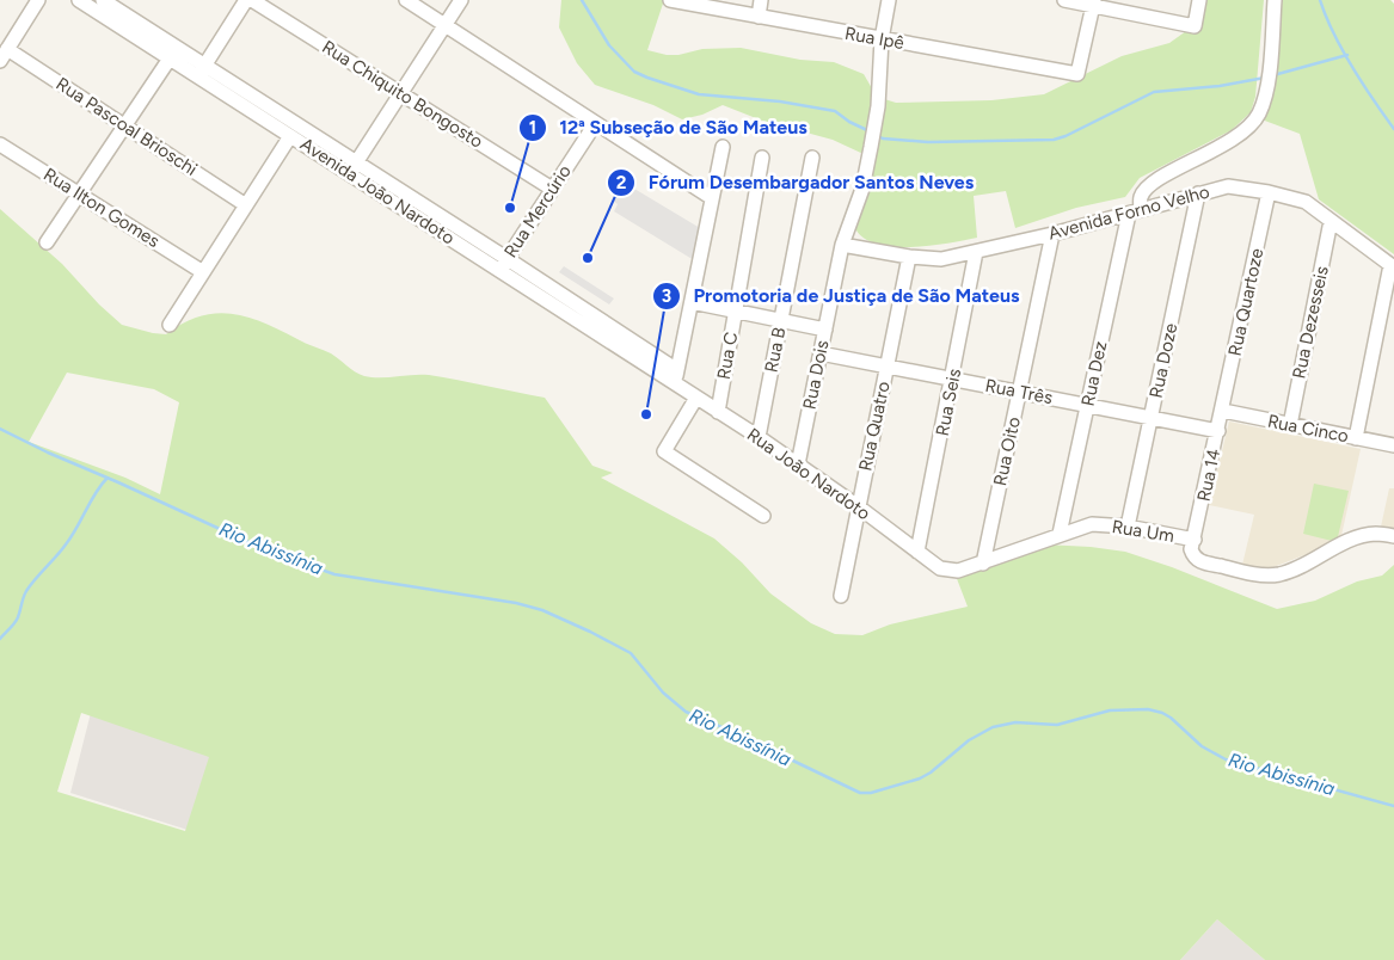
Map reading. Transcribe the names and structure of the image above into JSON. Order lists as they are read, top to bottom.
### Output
{
  "streets": {
    "street": [
      "Rua Ipê",
      "Rua Chiquito Bongosto",
      "Rua Pascoal Brioschi",
      "Avenida João Nardoto",
      "Rua Ilton Gomes",
      "Rua Mercúrio",
      "Avenida Forno Velho",
      "Rua Quartoze",
      "Rua Dezesseis",
      "Rua B",
      "Rua C",
      "Rua Doze",
      "Rua Dez",
      "Rua Dois",
      "Rua Três",
      "Rua Seis",
      "Rua Quatro",
      "Rua Cinco",
      "Rua Oito",
      "Rua João Nardoto",
      "Rua 14",
      "Rua Um"
    ]
  },
  "crossings": [
    ["Rua Ipê", "Rua Dois"],
    ["Rua Chiquito Bongosto", "Rua Mercúrio"],
    ["Avenida João Nardoto", "Rua Mercúrio"],
    ["Avenida João Nardoto", "Rua João Nardoto"],
    ["Avenida Forno Velho", "Rua Quartoze"],
    ["Avenida Forno Velho", "Rua Dezesseis"],
    ["Avenida Forno Velho", "Rua Doze"],
    ["Avenida Forno Velho", "Rua Dez"],
    ["Avenida Forno Velho", "Rua Dois"],
    ["Avenida Forno Velho", "Rua Seis"],
    ["Avenida Forno Velho", "Rua Quatro"],
    ["Avenida Forno Velho", "Rua Oito"],
    ["Rua Quartoze", "Rua Cinco"],
    ["Rua Quartoze", "Rua 14"],
    ["Rua Dezesseis", "Rua Cinco"],
    ["Rua B", "Rua João Nardoto"],
    ["Rua C", "Rua João Nardoto"],
    ["Rua Doze", "Rua Três"],
    ["Rua Doze", "Rua Um"],
    ["Rua Dez", "Rua Três"],
    ["Rua Dez", "Rua Um"],
    ["Rua Dois", "Rua Três"],
    ["Rua Dois", "Rua João Nardoto"],
    ["Rua Três", "Rua Seis"],
    ["Rua Três", "Rua Quatro"],
    ["Rua Três", "Rua Oito"],
    ["Rua Três", "Rua 14"],
    ["Rua Seis", "Rua João Nardoto"],
    ["Rua Quatro", "Rua João Nardoto"],
    ["Rua Cinco", "Rua 14"],
    ["Rua Oito", "Rua Um"],
    ["Rua João Nardoto", "Rua Um"],
    ["Rua 14", "Rua Um"]
  ],
  "water": ["Rio Abissínia"],
  "places": ["12ª Subseção de São Mateus", "Fórum Desembargador Santos Neves", "Promotoria de Justiça de São Mateus"]
}
